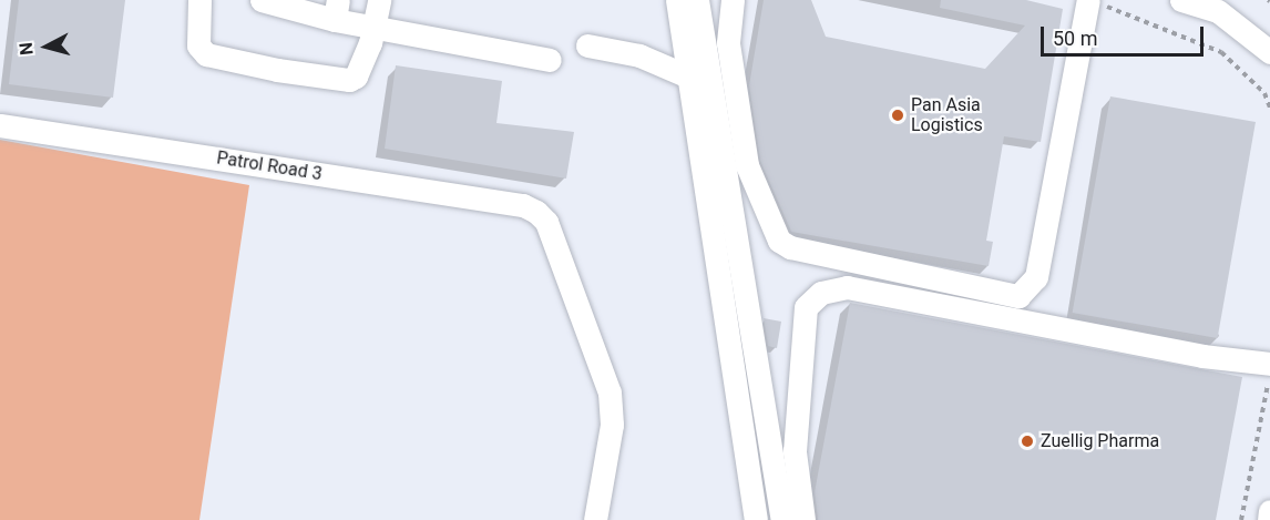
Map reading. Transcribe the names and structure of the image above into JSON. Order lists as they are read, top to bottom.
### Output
{
  "streets": {
    "street": ["Patrol Road 3"]
  },
  "places": ["Pan Asia Logistics", "Zuellig Pharma"],
  "scale_bar": "50 m",
  "north": "left"
}
